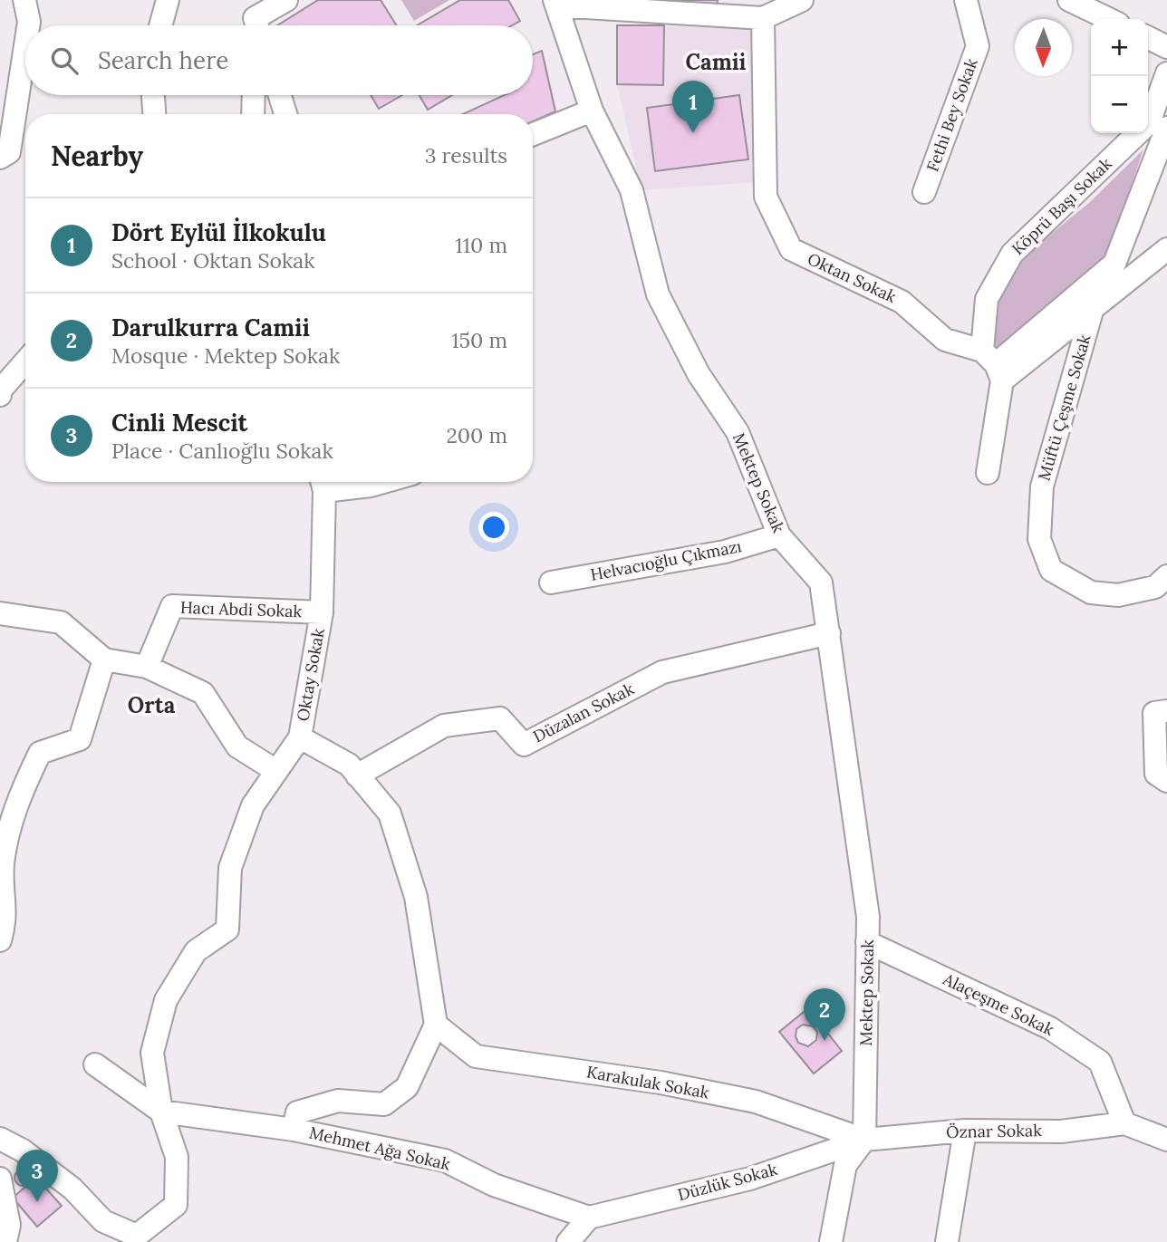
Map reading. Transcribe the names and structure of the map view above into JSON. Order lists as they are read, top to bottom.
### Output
{
  "streets": {
    "street": [
      "Fethi Bey Sokak",
      "Köprü Başı Sokak",
      "Oktan Sokak",
      "Müftü Çeşme Sokak",
      "Mektep Sokak",
      "Helvacıoğlu Çıkmazı",
      "Hacı Abdi Sokak",
      "Oktay Sokak",
      "Düzalan Sokak",
      "Alaçeşme Sokak",
      "Karakulak Sokak",
      "Öznar Sokak",
      "Mehmet Ağa Sokak",
      "Düzlük Sokak"
    ]
  },
  "crossings": [
    ["Köprü Başı Sokak", "Oktan Sokak"],
    ["Mektep Sokak", "Helvacıoğlu Çıkmazı"],
    ["Mektep Sokak", "Düzalan Sokak"],
    ["Mektep Sokak", "Alaçeşme Sokak"],
    ["Mektep Sokak", "Karakulak Sokak"],
    ["Mektep Sokak", "Öznar Sokak"],
    ["Mektep Sokak", "Düzlük Sokak"],
    ["Hacı Abdi Sokak", "Oktay Sokak"],
    ["Alaçeşme Sokak", "Öznar Sokak"],
    ["Karakulak Sokak", "Öznar Sokak"],
    ["Karakulak Sokak", "Düzlük Sokak"],
    ["Öznar Sokak", "Düzlük Sokak"],
    ["Mehmet Ağa Sokak", "Düzlük Sokak"]
  ],
  "districts": ["Camii", "Orta"],
  "north": "bottom",
  "page": {
    "map_buttons": ["+", "−"],
    "search": "Search here",
    "pins": ["1", "2", "3"],
    "heading": ["Nearby", "3 results"],
    "list": [
      {
        "mark": "1",
        "name": "Dört Eylül İlkokulu",
        "note": "School · Oktan Sokak",
        "value": "110 m"
      },
      {
        "mark": "2",
        "name": "Darulkurra Camii",
        "note": "Mosque · Mektep Sokak",
        "value": "150 m"
      },
      {
        "mark": "3",
        "name": "Cinli Mescit",
        "note": "Place · Canlıoğlu Sokak",
        "value": "200 m"
      }
    ]
  }
}
